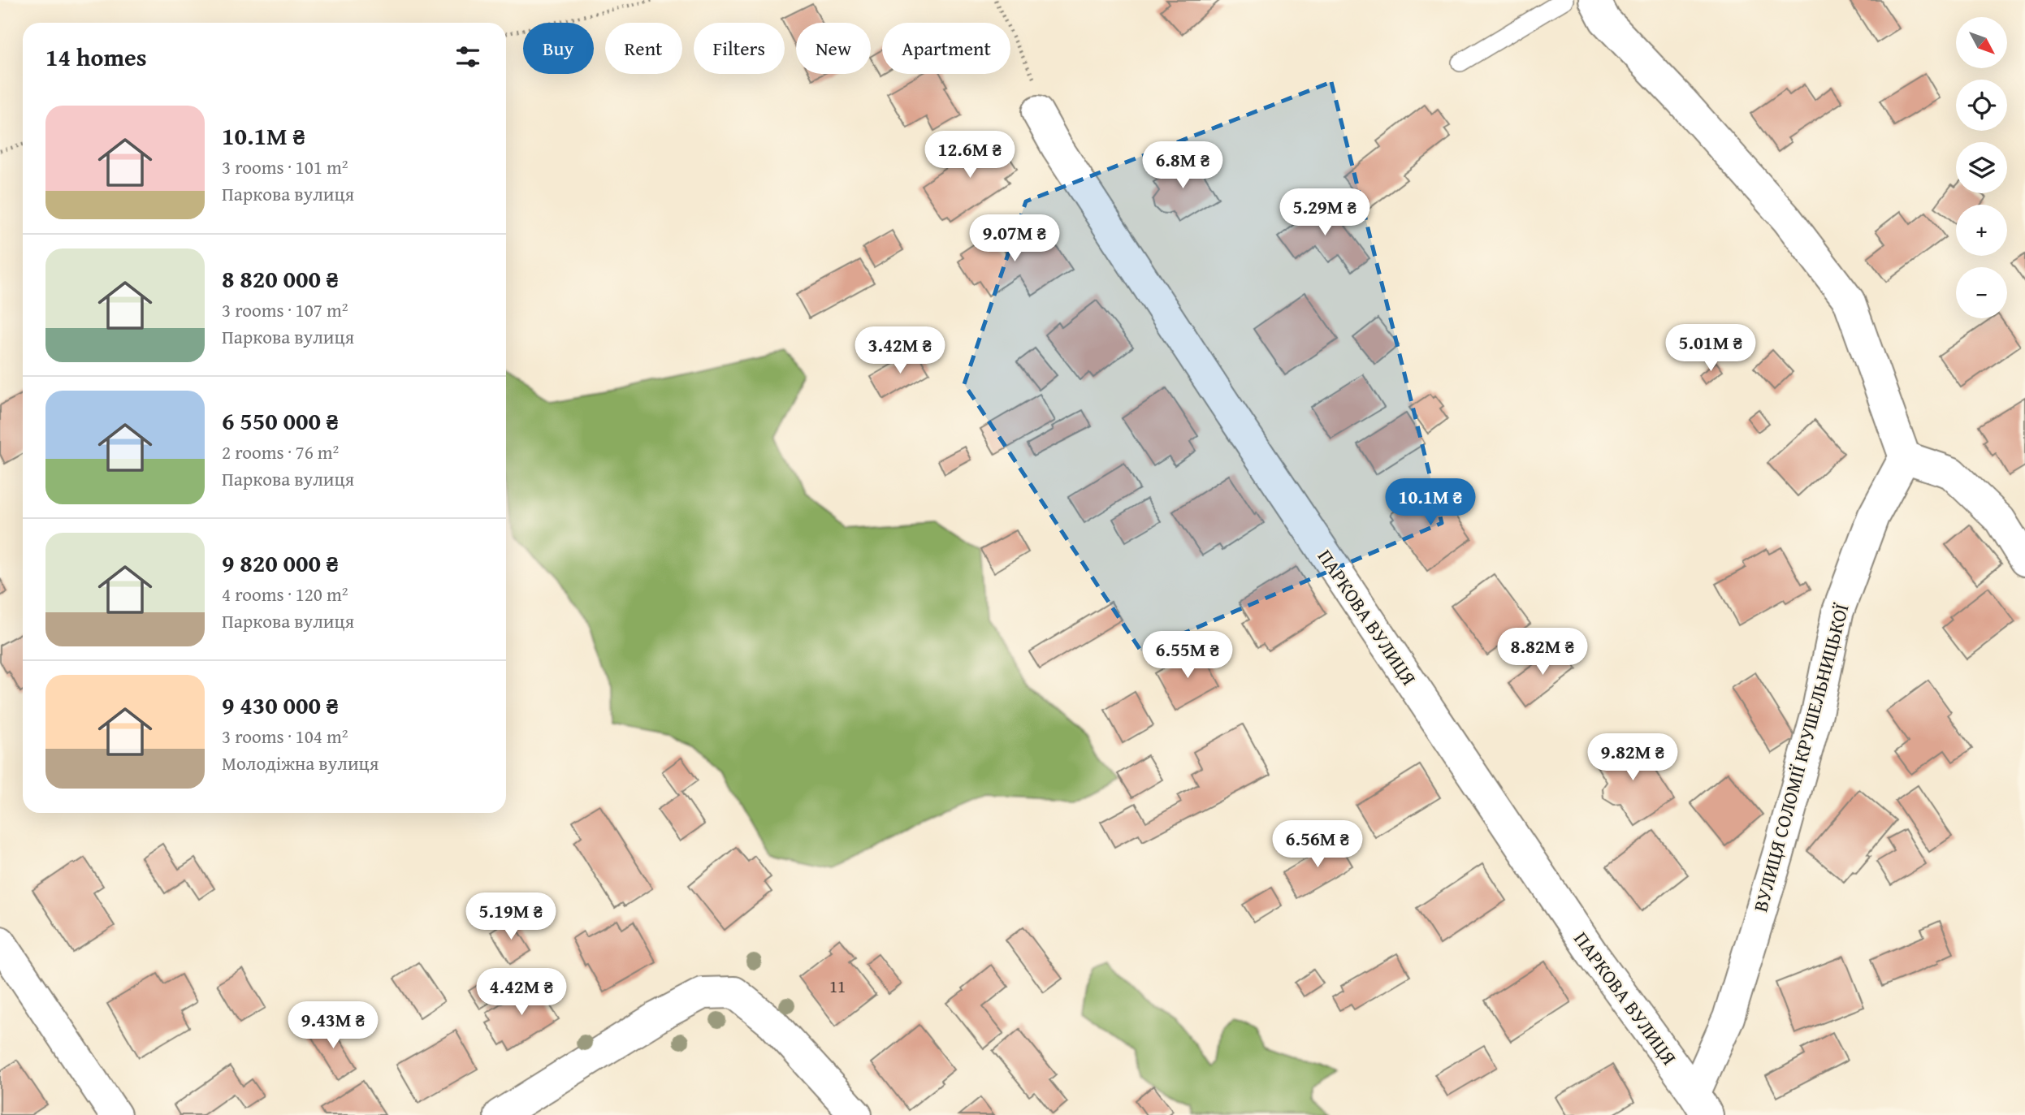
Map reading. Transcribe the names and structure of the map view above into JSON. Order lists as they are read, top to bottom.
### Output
{
  "streets": {
    "street": ["ПАРКОВА ВУЛИЦЯ", "ВУЛИЦЯ СОЛОМІЇ КРУШЕЛЬНИЦЬКОЇ"]
  },
  "crossings": [
    ["ПАРКОВА ВУЛИЦЯ", "ВУЛИЦЯ СОЛОМІЇ КРУШЕЛЬНИЦЬКОЇ"]
  ],
  "house_numbers": ["11"],
  "north": "bottom right",
  "page": {
    "map_buttons": ["+", "−"],
    "chip": [
      "Buy",
      "Rent",
      "Filters",
      "New",
      "Apartment"
    ],
    "heading": "14 homes",
    "list": [
      {
        "name": "10.1M ₴",
        "note": "3 rooms · 101 m² · Паркова вулиця"
      },
      {
        "name": "8 820 000 ₴",
        "note": "3 rooms · 107 m² · Паркова вулиця"
      },
      {
        "name": "6 550 000 ₴",
        "note": "2 rooms · 76 m² · Паркова вулиця"
      },
      {
        "name": "9 820 000 ₴",
        "note": "4 rooms · 120 m² · Паркова вулиця"
      },
      {
        "name": "9 430 000 ₴",
        "note": "3 rooms · 104 m² · Молодіжна вулиця"
      }
    ],
    "price": [
      "12.6M ₴",
      "6.8M ₴",
      "5.29M ₴",
      "9.07M ₴",
      "5.01M ₴",
      "3.42M ₴",
      "10.1M ₴",
      "8.82M ₴",
      "6.55M ₴",
      "9.82M ₴",
      "6.56M ₴",
      "5.19M ₴",
      "4.42M ₴",
      "9.43M ₴"
    ]
  }
}
